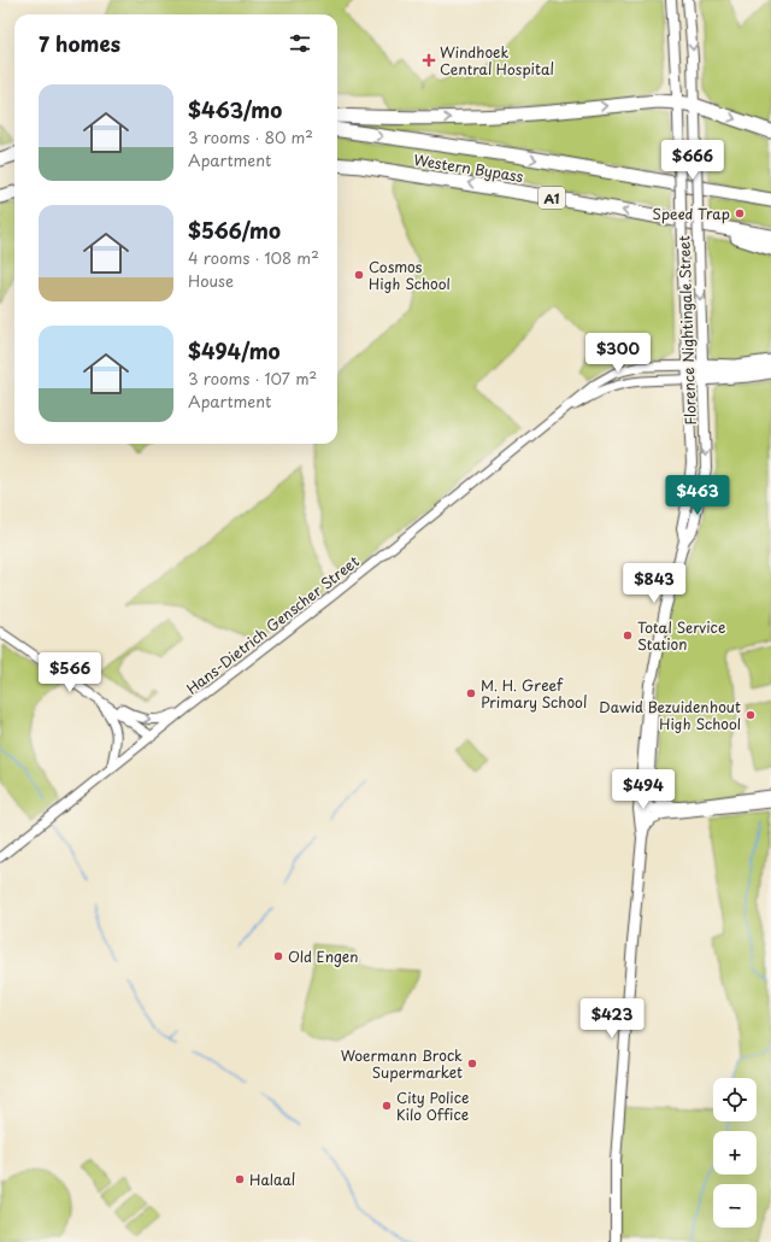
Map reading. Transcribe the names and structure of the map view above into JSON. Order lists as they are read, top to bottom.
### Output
{
  "streets": {
    "highway": ["Western Bypass", "A1"],
    "main road": ["Florence Nightingale Street"],
    "street": ["Hans-Dietrich Genscher Street"]
  },
  "crossings": [
    ["Florence Nightingale Street", "Hans-Dietrich Genscher Street"]
  ],
  "places": {
    "health": ["Windhoek Central Hospital"],
    "other": [
      "Speed Trap",
      "Cosmos High School",
      "Total Service Station",
      "M. H. Greef Primary School",
      "Dawid Bezuidenhout High School",
      "Old Engen",
      "Woermann Brock Supermarket",
      "City Police Kilo Office",
      "Halaal"
    ]
  },
  "page": {
    "heading": "7 homes",
    "list": [
      {
        "name": "$463/mo",
        "note": "3 rooms · 80 m² · Apartment"
      },
      {
        "name": "$566/mo",
        "note": "4 rooms · 108 m² · House"
      },
      {
        "name": "$494/mo",
        "note": "3 rooms · 107 m² · Apartment"
      }
    ],
    "price": [
      "$666",
      "$300",
      "$463",
      "$843",
      "$566",
      "$494",
      "$423"
    ],
    "map_buttons": ["+", "−"]
  }
}
